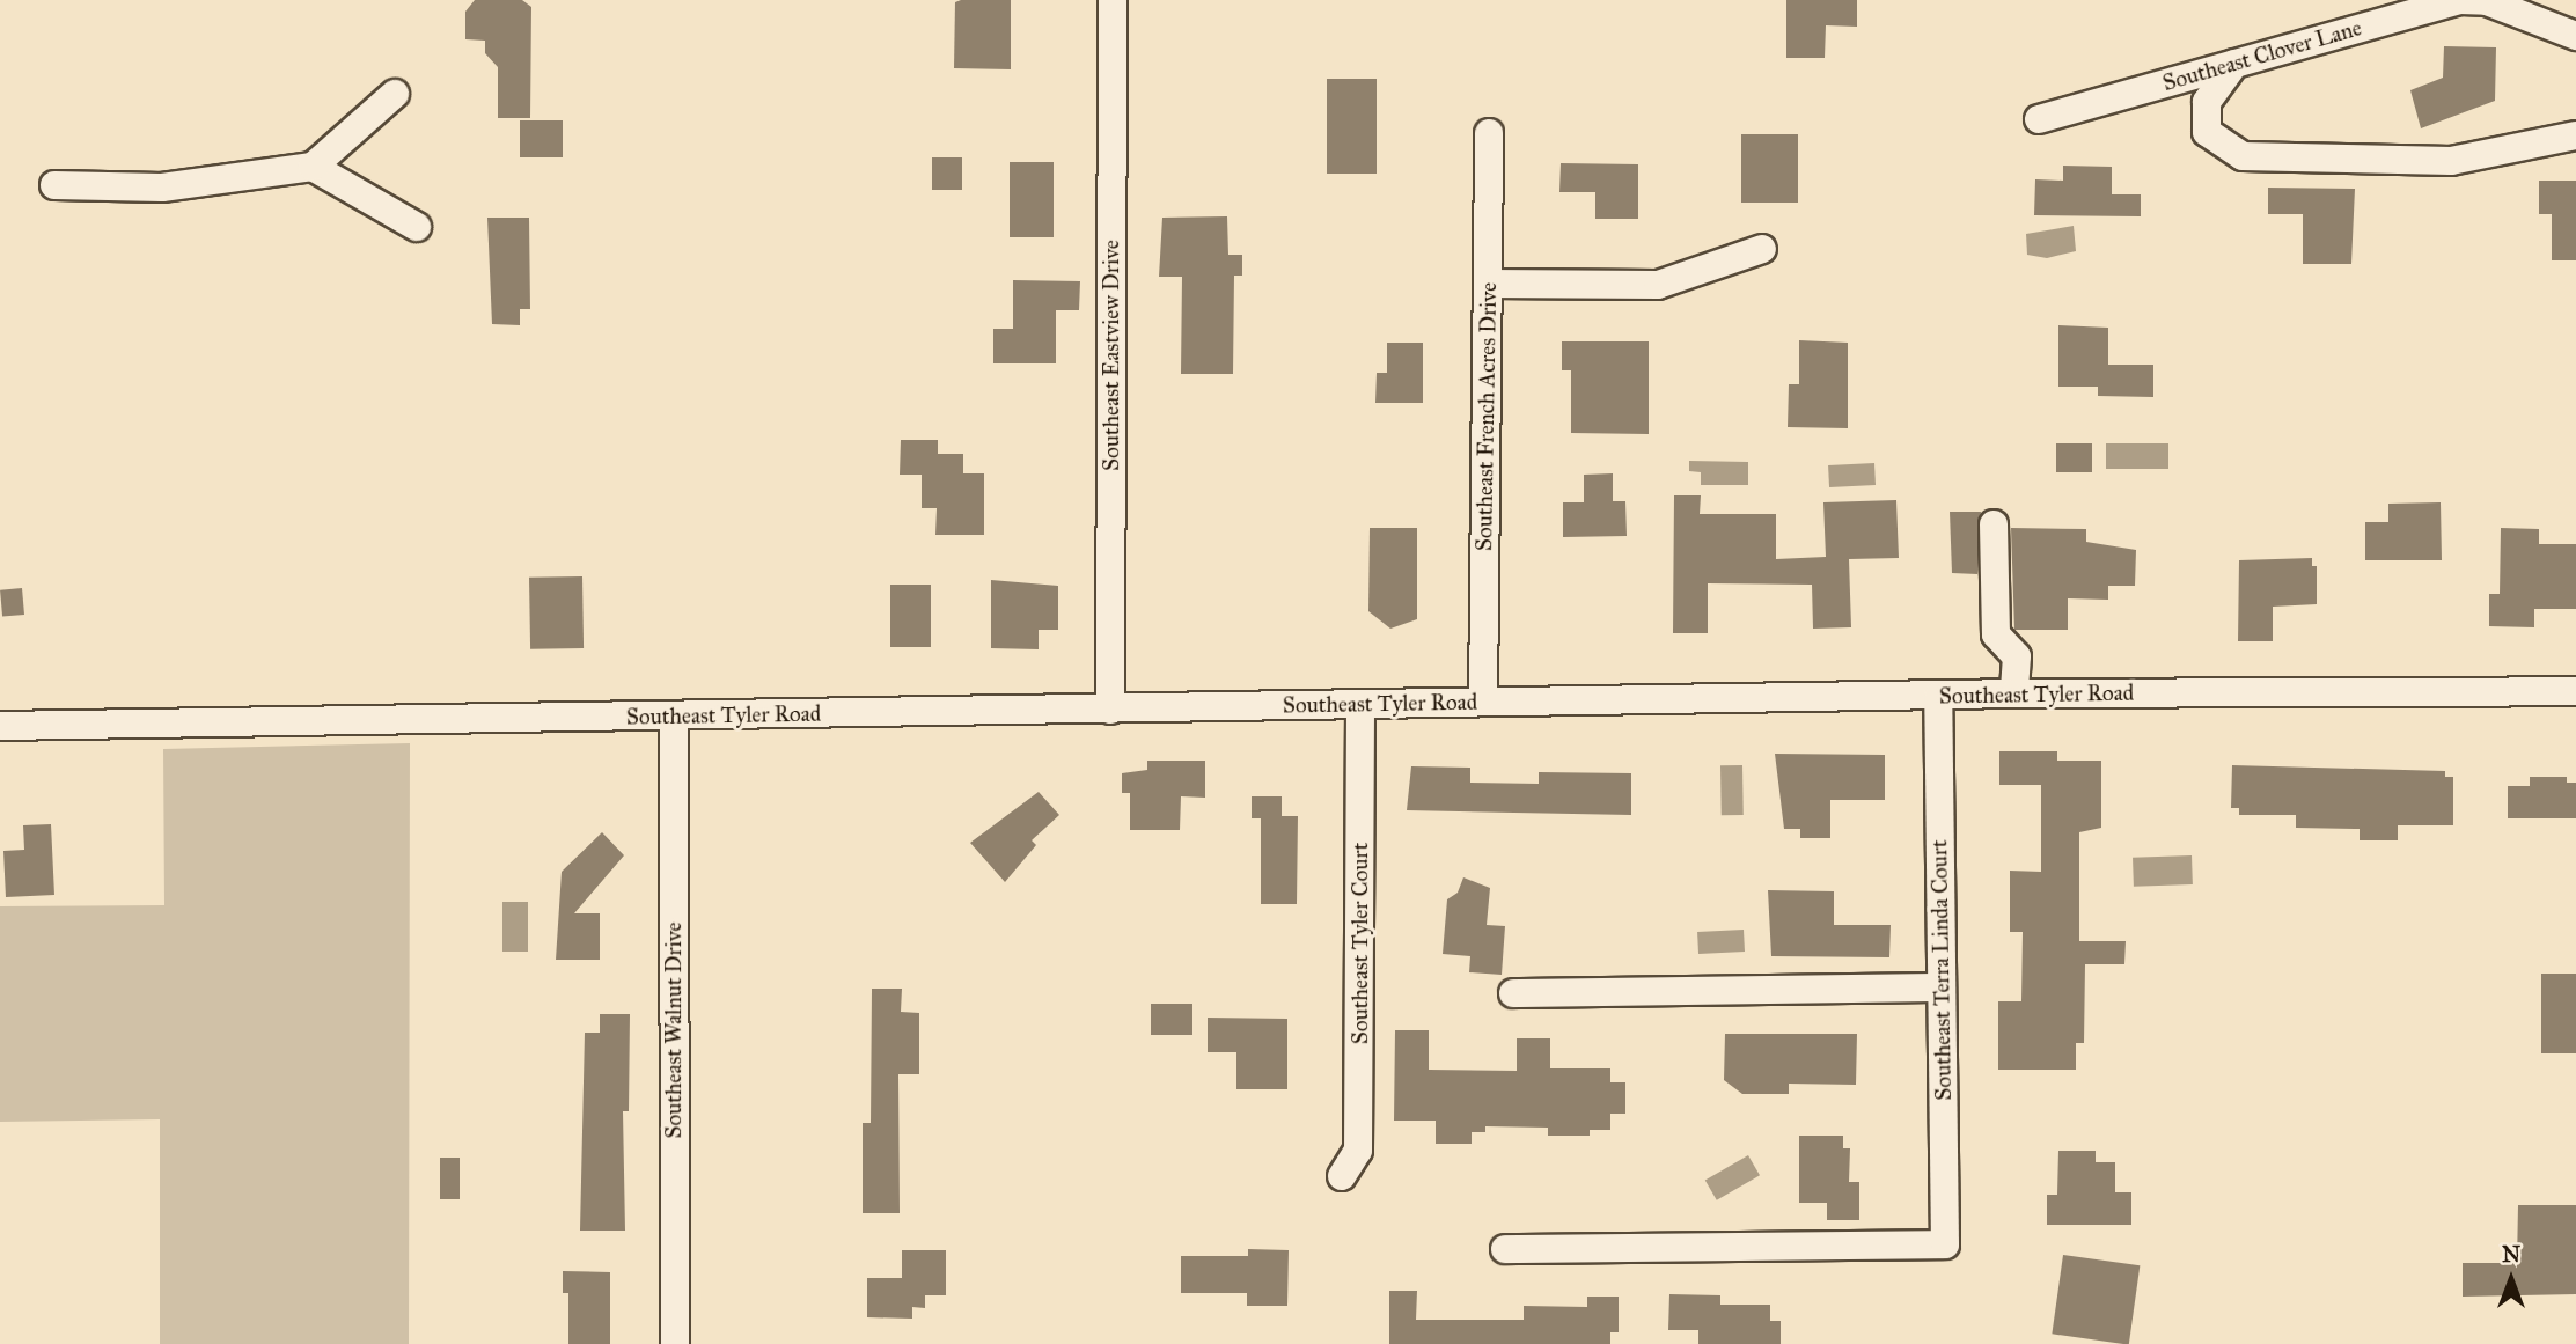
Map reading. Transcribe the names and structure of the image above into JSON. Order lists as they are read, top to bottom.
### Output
{
  "streets": {
    "street": [
      "Southeast Clover Lane",
      "Southeast Eastview Drive",
      "Southeast French Acres Drive",
      "Southeast Tyler Road",
      "Southeast Tyler Court",
      "Southeast Terra Linda Court",
      "Southeast Walnut Drive"
    ]
  },
  "crossings": [
    ["Southeast Eastview Drive", "Southeast Tyler Road"],
    ["Southeast French Acres Drive", "Southeast Tyler Road"],
    ["Southeast Tyler Road", "Southeast Tyler Court"],
    ["Southeast Tyler Road", "Southeast Terra Linda Court"],
    ["Southeast Tyler Road", "Southeast Walnut Drive"]
  ],
  "north": "top"
}
